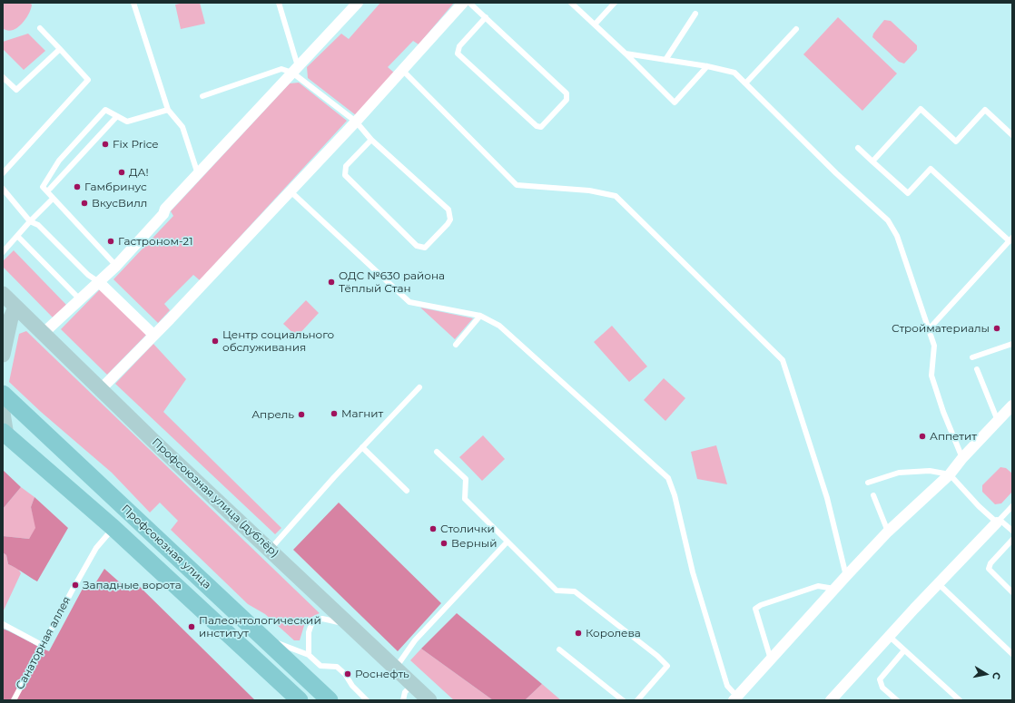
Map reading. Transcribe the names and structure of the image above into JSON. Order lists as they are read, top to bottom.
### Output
{
  "streets": {
    "main road": ["Профсоюзная улица"],
    "street": ["Профсоюзная улица (дублёр)"],
    "lane": ["Санаторная аллея"]
  },
  "crossings": [
    ["Профсоюзная улица", "Санаторная аллея"]
  ],
  "places": [
    "Fix Price",
    "ДА!",
    "Гамбринус",
    "ВкусВилл",
    "Гастроном-21",
    "ОДС №630 района Тёплый Стан",
    "Стройматериалы",
    "Центр социального обслуживания",
    "Магнит",
    "Апрель",
    "Аппетит",
    "Столички",
    "Верный",
    "Западные ворота",
    "Палеонтологический институт",
    "Королева",
    "Роснефть"
  ],
  "north": "right"
}
